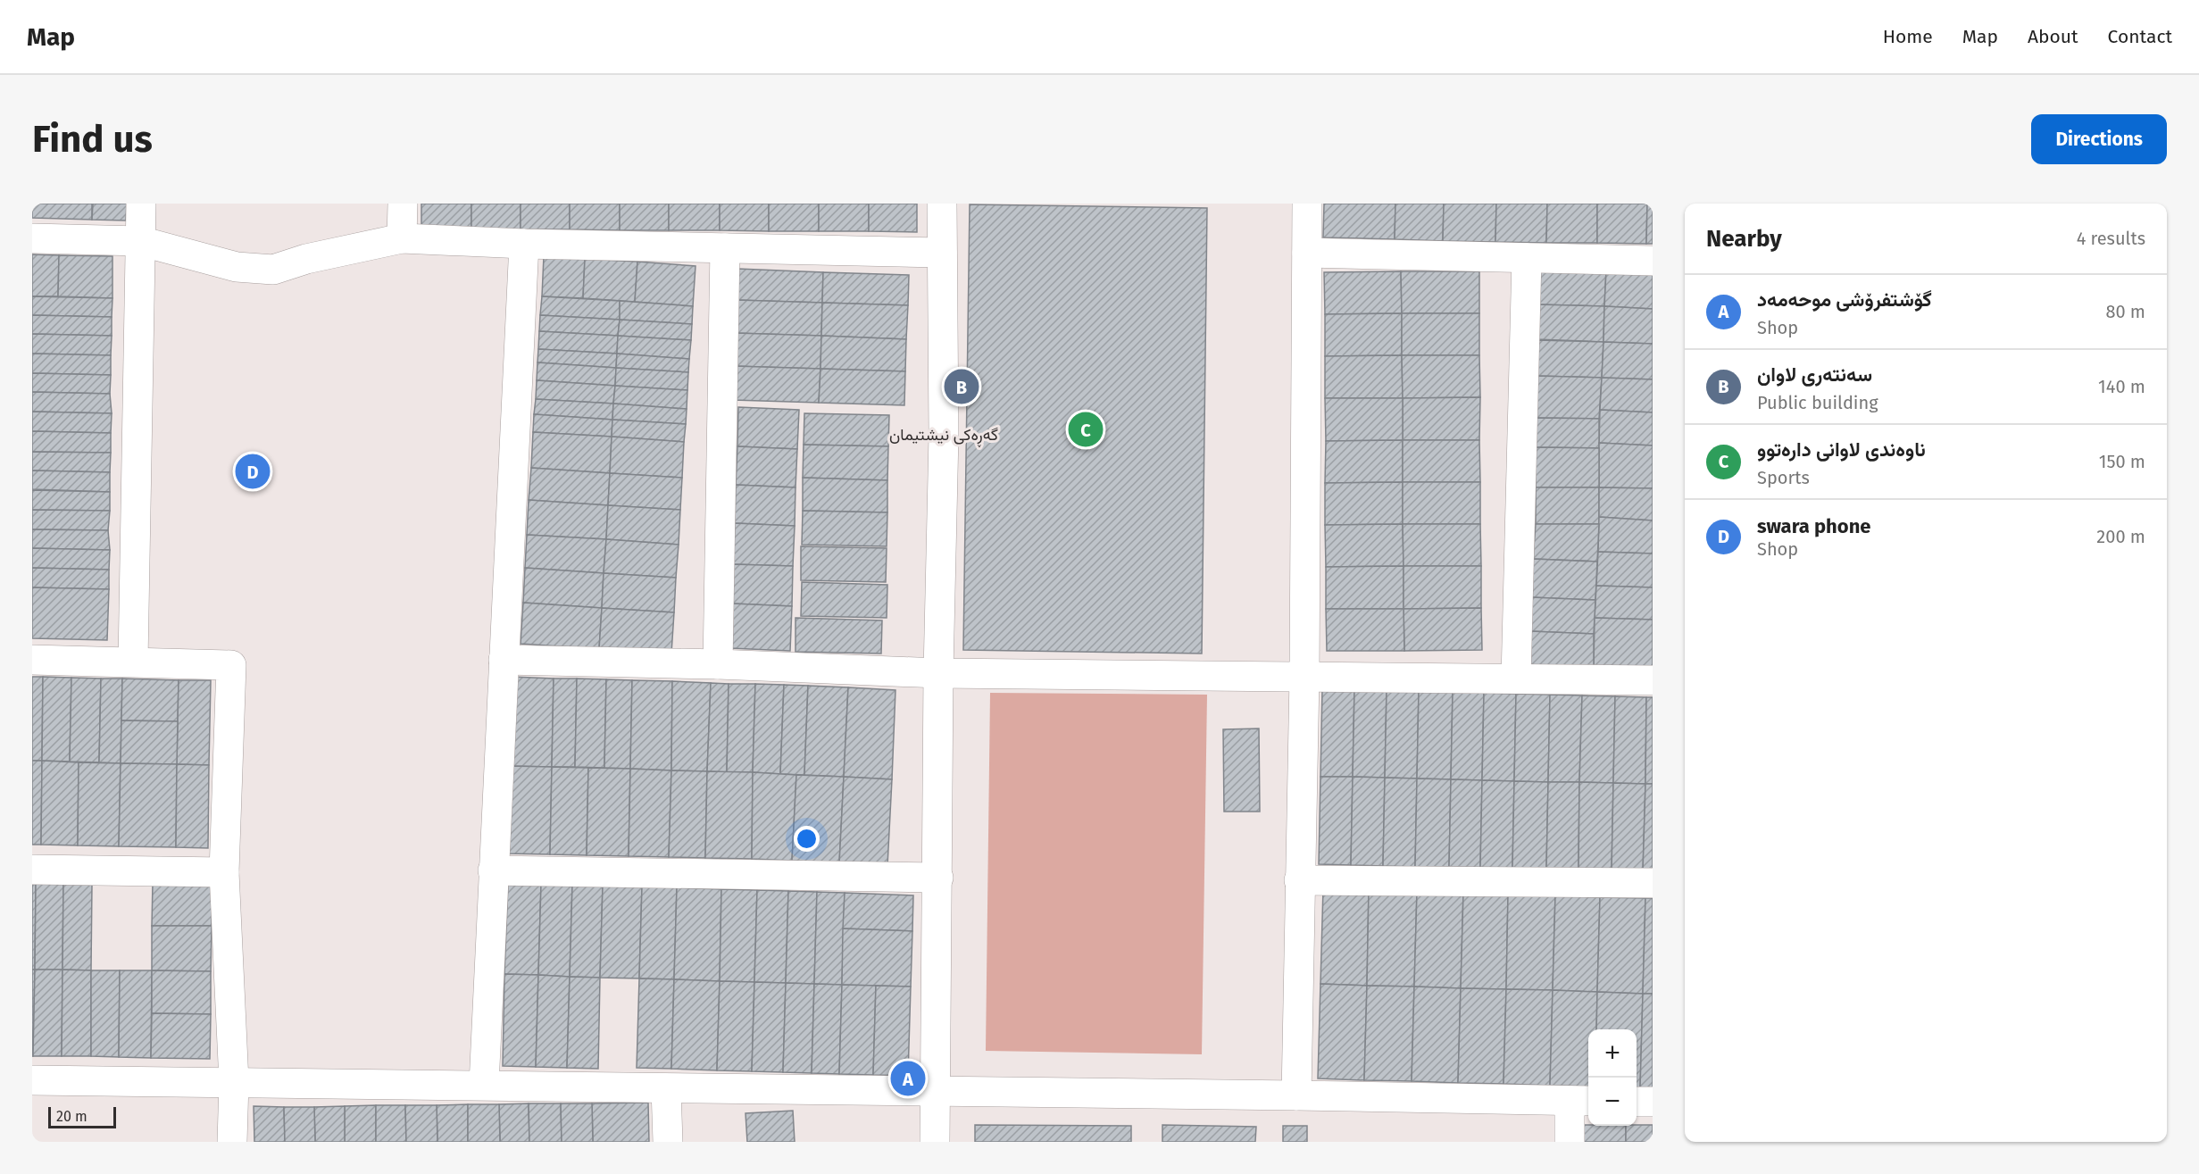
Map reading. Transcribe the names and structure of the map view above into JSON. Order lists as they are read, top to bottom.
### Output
{
  "districts": ["گەڕەکی نیشتیمان"],
  "scale_bar": "20 m",
  "page": {
    "header": "Map",
    "nav": [
      "Home",
      "Map",
      "About",
      "Contact"
    ],
    "buttons": "Directions",
    "title": "Find us",
    "heading": ["Nearby", "4 results"],
    "list": [
      {
        "mark": "A",
        "name": "گۆشتفرۆشی موحەمەد",
        "note": "Shop",
        "value": "80 m"
      },
      {
        "mark": "B",
        "name": "سەنتەری لاوان",
        "note": "Public building",
        "value": "140 m"
      },
      {
        "mark": "C",
        "name": "ناوەندی لاوانی دارەتوو",
        "note": "Sports",
        "value": "150 m"
      },
      {
        "mark": "D",
        "name": "swara phone",
        "note": "Shop",
        "value": "200 m"
      }
    ],
    "pins": [
      "B",
      "C",
      "D",
      "A"
    ],
    "map_buttons": ["+", "−"],
    "scale": "20 m"
  }
}
